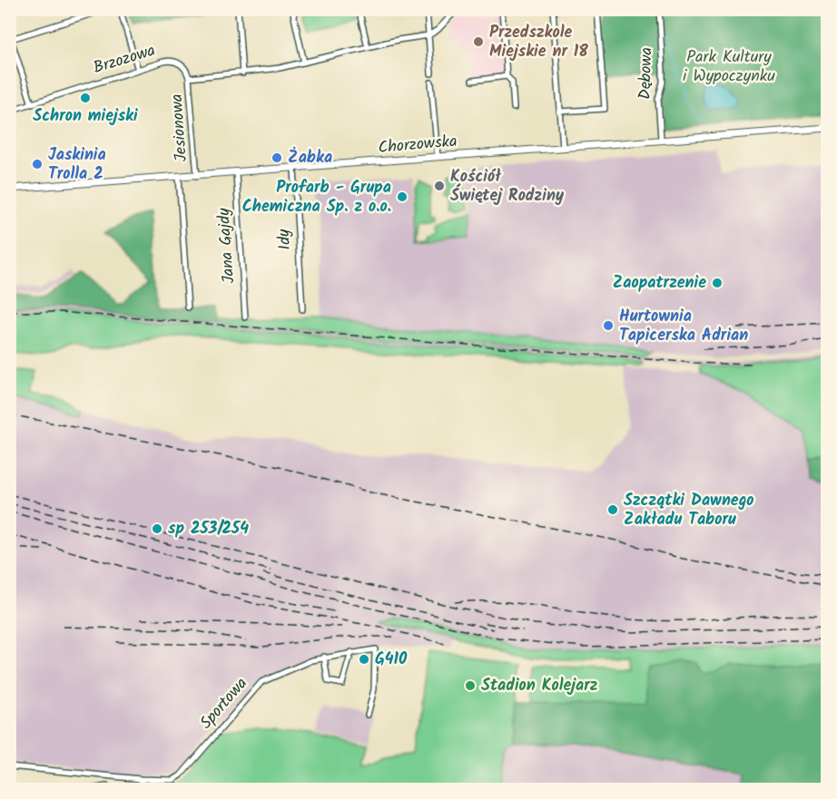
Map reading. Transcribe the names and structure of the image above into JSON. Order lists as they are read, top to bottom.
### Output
{
  "streets": {
    "main road": ["Chorzowska"],
    "street": [
      "Brzozowa",
      "Dębowa",
      "Jesionowa",
      "Idy",
      "Jana Gajdy",
      "Sportowa"
    ]
  },
  "crossings": [
    ["Brzozowa", "Jesionowa"],
    ["Dębowa", "Chorzowska"],
    ["Jesionowa", "Chorzowska"],
    ["Chorzowska", "Idy"],
    ["Chorzowska", "Jana Gajdy"]
  ],
  "parks": ["Park Kultury i Wypoczynku"],
  "places": [
    "Przedszkole Miejskie nr 18",
    "Schron miejski",
    "Żabka",
    "Jaskinia Trolla 2",
    "Kościół Świętej Rodziny",
    "Profarb - Grupa Chemiczna Sp. z o.o.",
    "Zaopatrzenie",
    "Hurtownia Tapicerska Adrian",
    "Szczątki Dawnego Zakładu Taboru",
    "sp 253/254",
    "G410",
    "Stadion Kolejarz"
  ]
}
